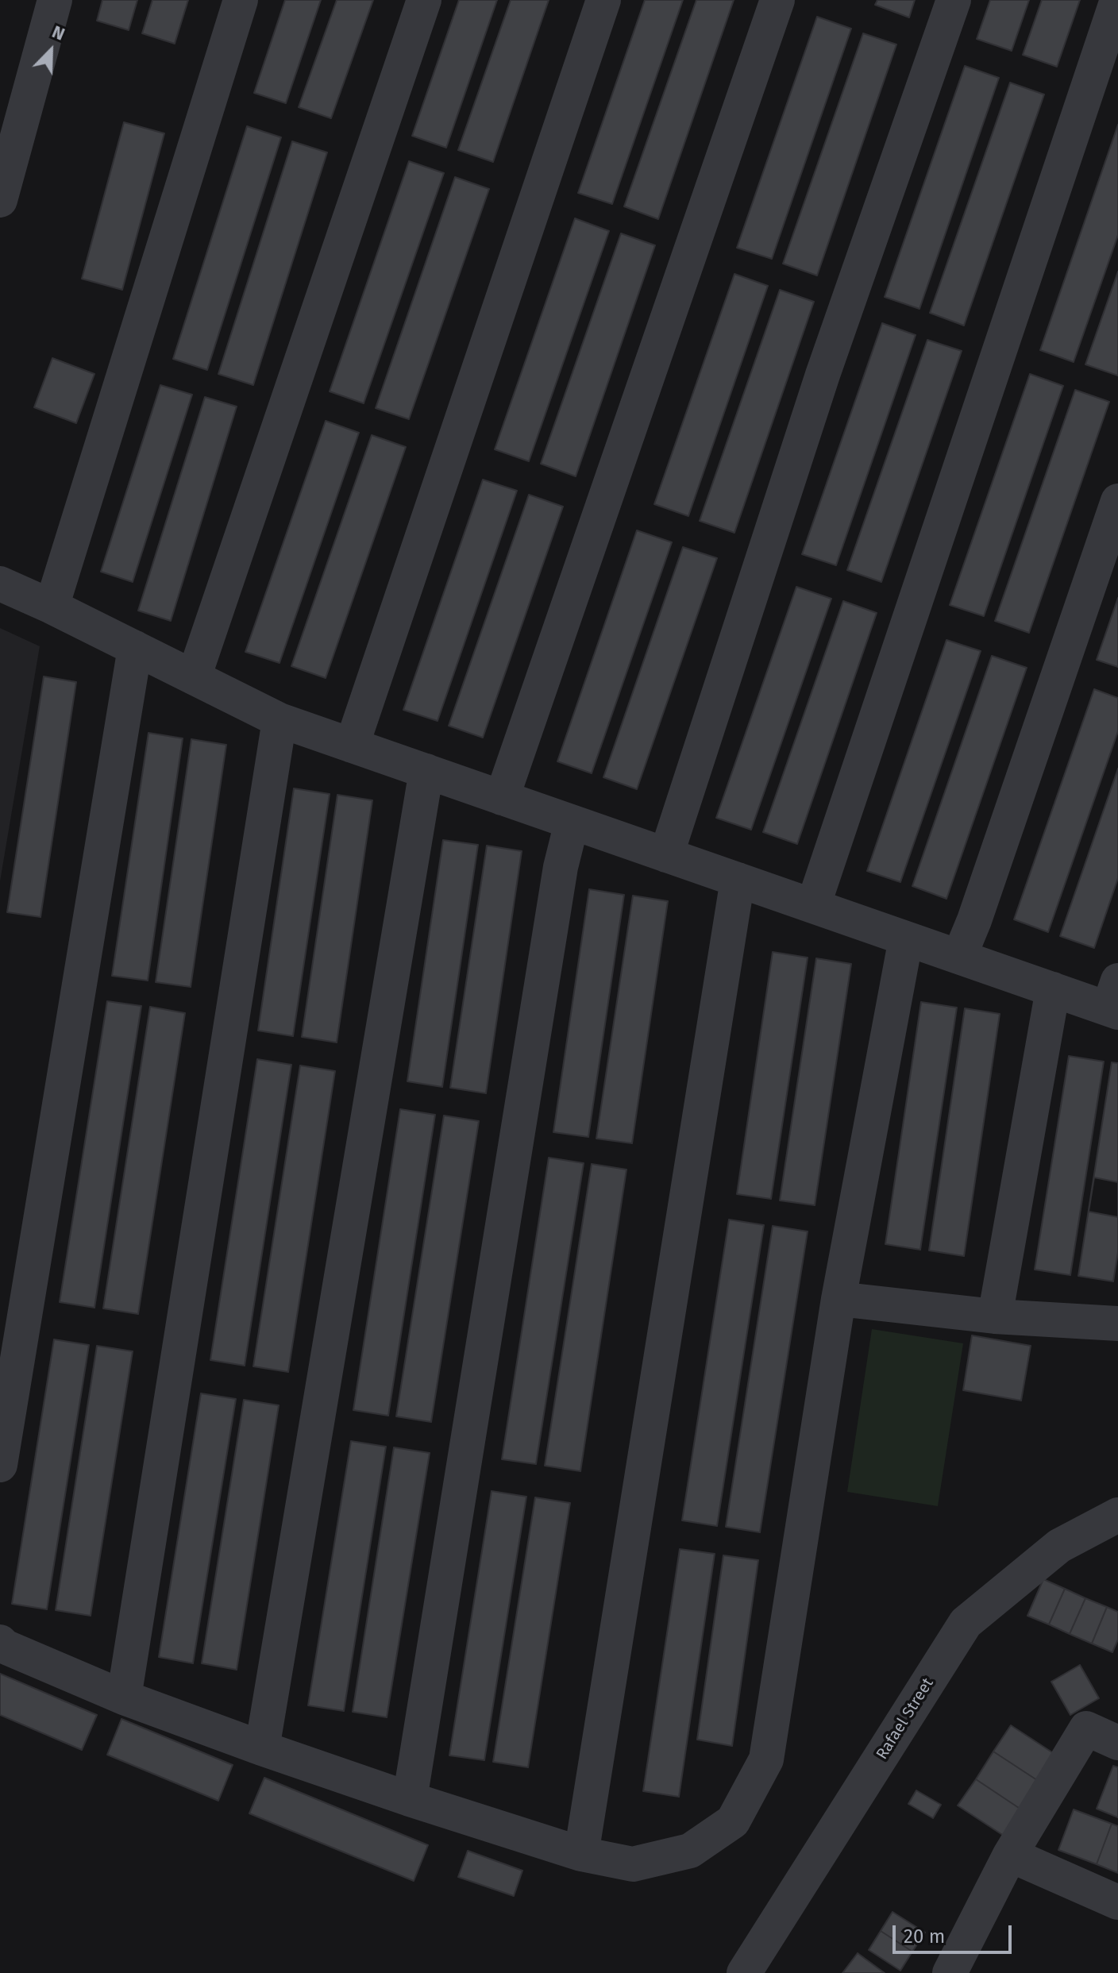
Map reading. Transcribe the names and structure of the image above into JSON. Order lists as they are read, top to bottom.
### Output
{
  "streets": {
    "street": ["Rafael Street"]
  },
  "scale_bar": "20 m",
  "north": "top right"
}
